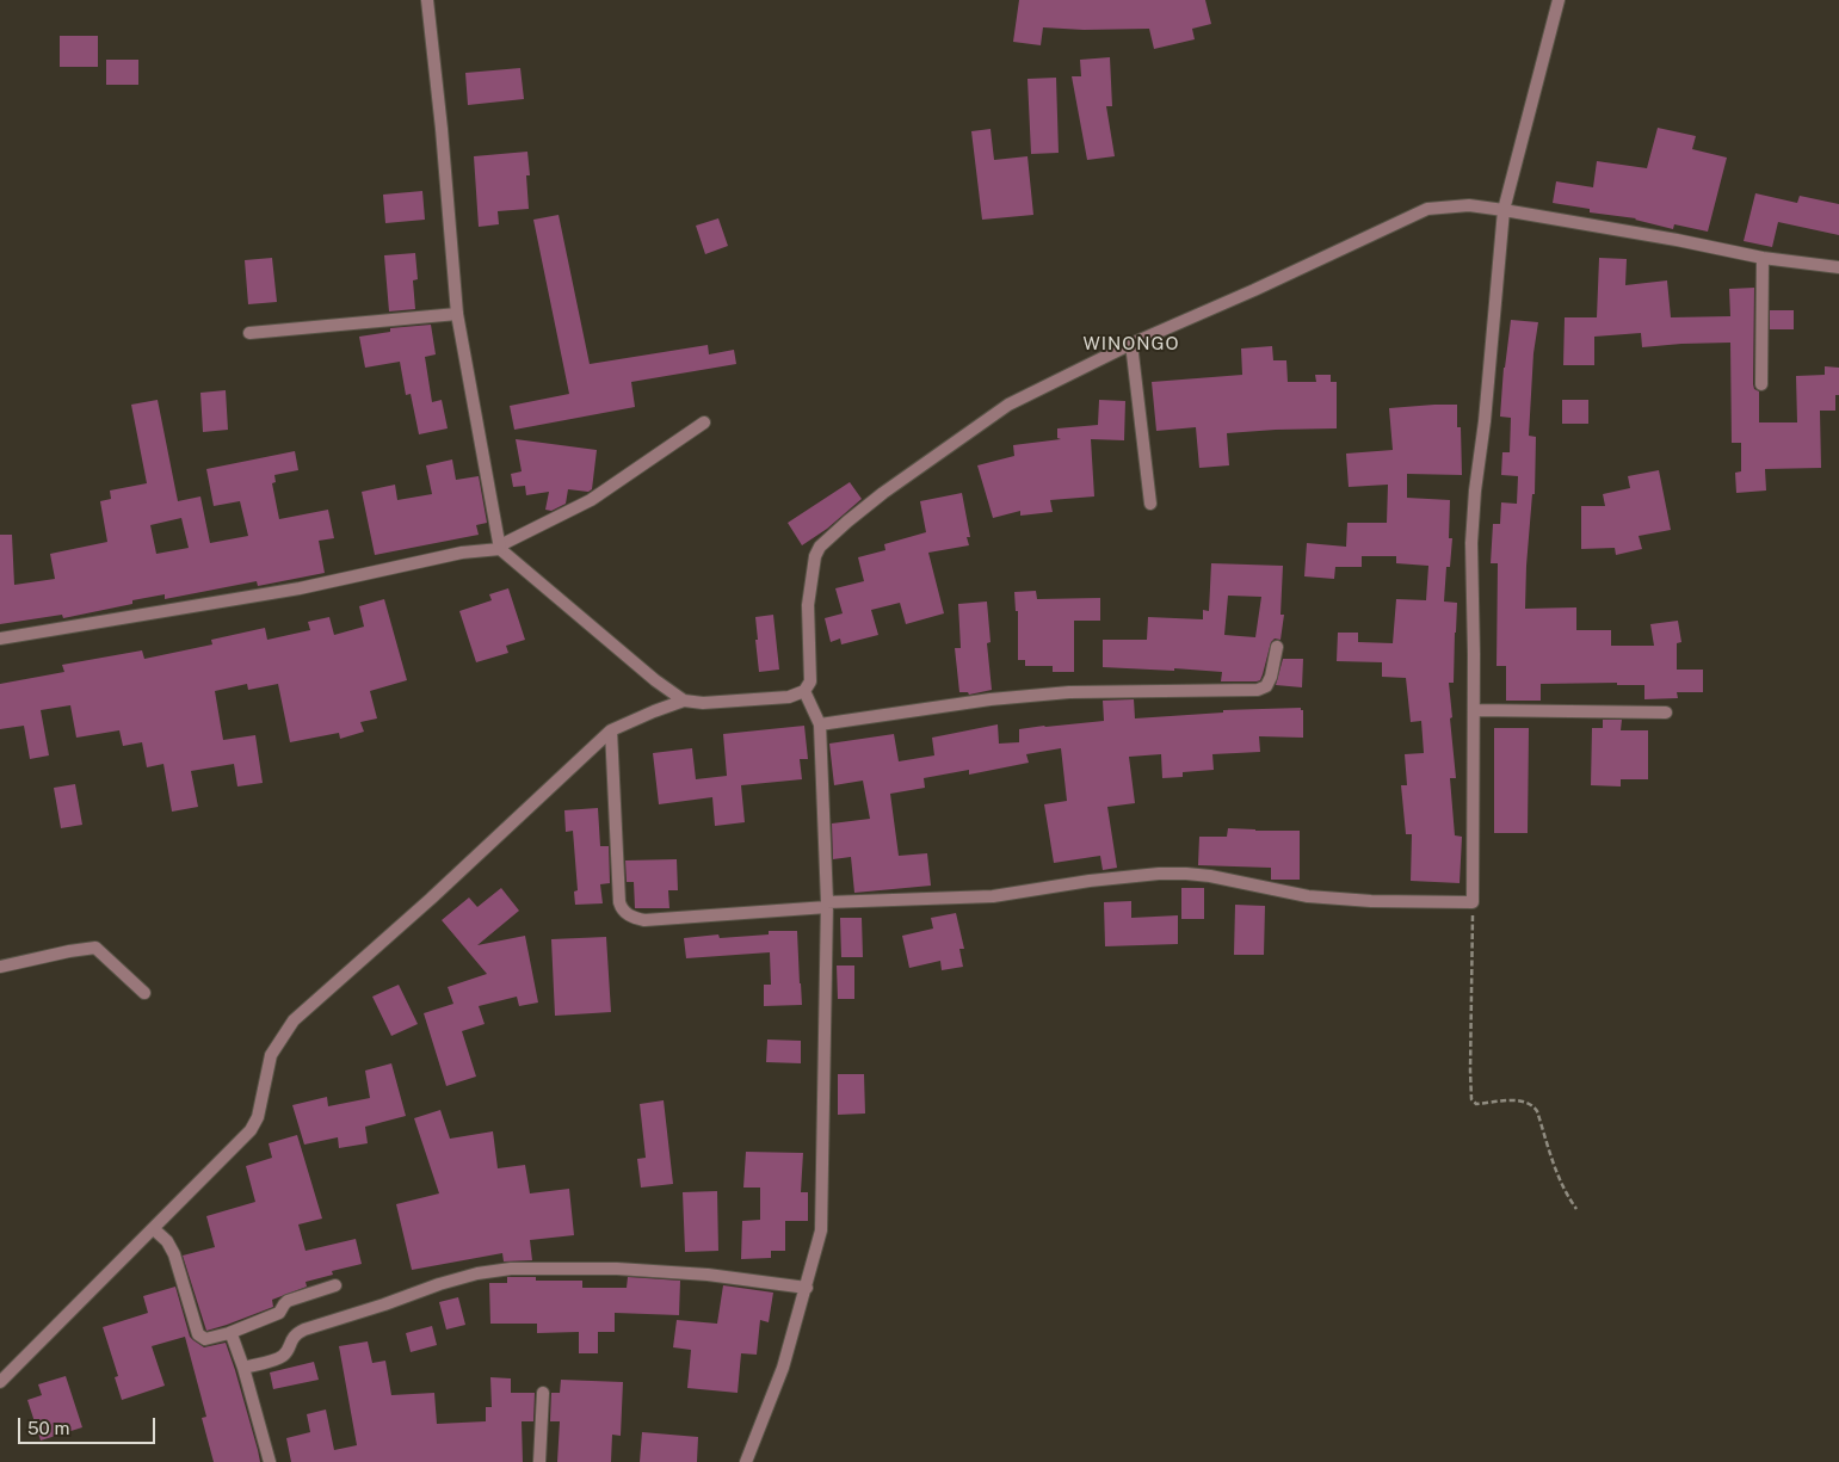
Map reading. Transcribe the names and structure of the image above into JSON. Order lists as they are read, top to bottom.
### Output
{
  "districts": ["WINONGO"],
  "scale_bar": "50 m"
}
